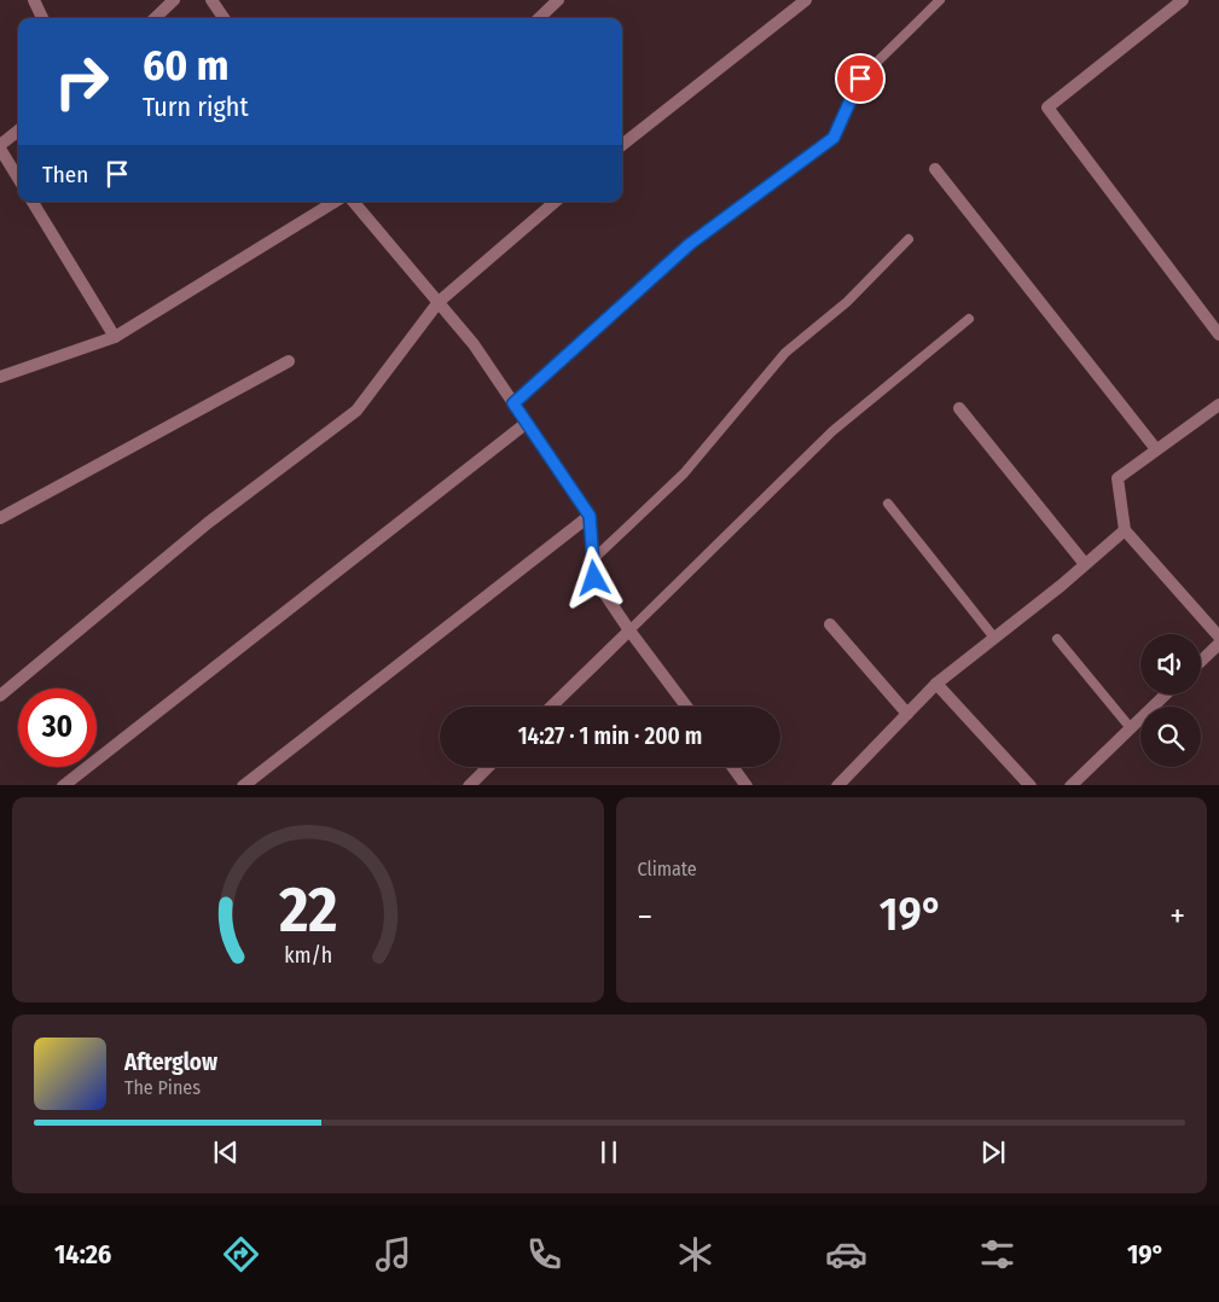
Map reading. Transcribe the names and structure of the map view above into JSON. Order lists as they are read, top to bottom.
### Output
{
  "page": {
    "turn": ["60 m", "Turn right"],
    "then": "Then",
    "limit": "30",
    "trip": "14:27 · 1 min · 200 m",
    "tile": "Climate",
    "heat": ["−", "19°", "+"],
    "song": ["Afterglow", "The Pines"],
    "tabs": ["14:26", "19°"],
    "gauge": ["22", "km/h"]
  }
}
